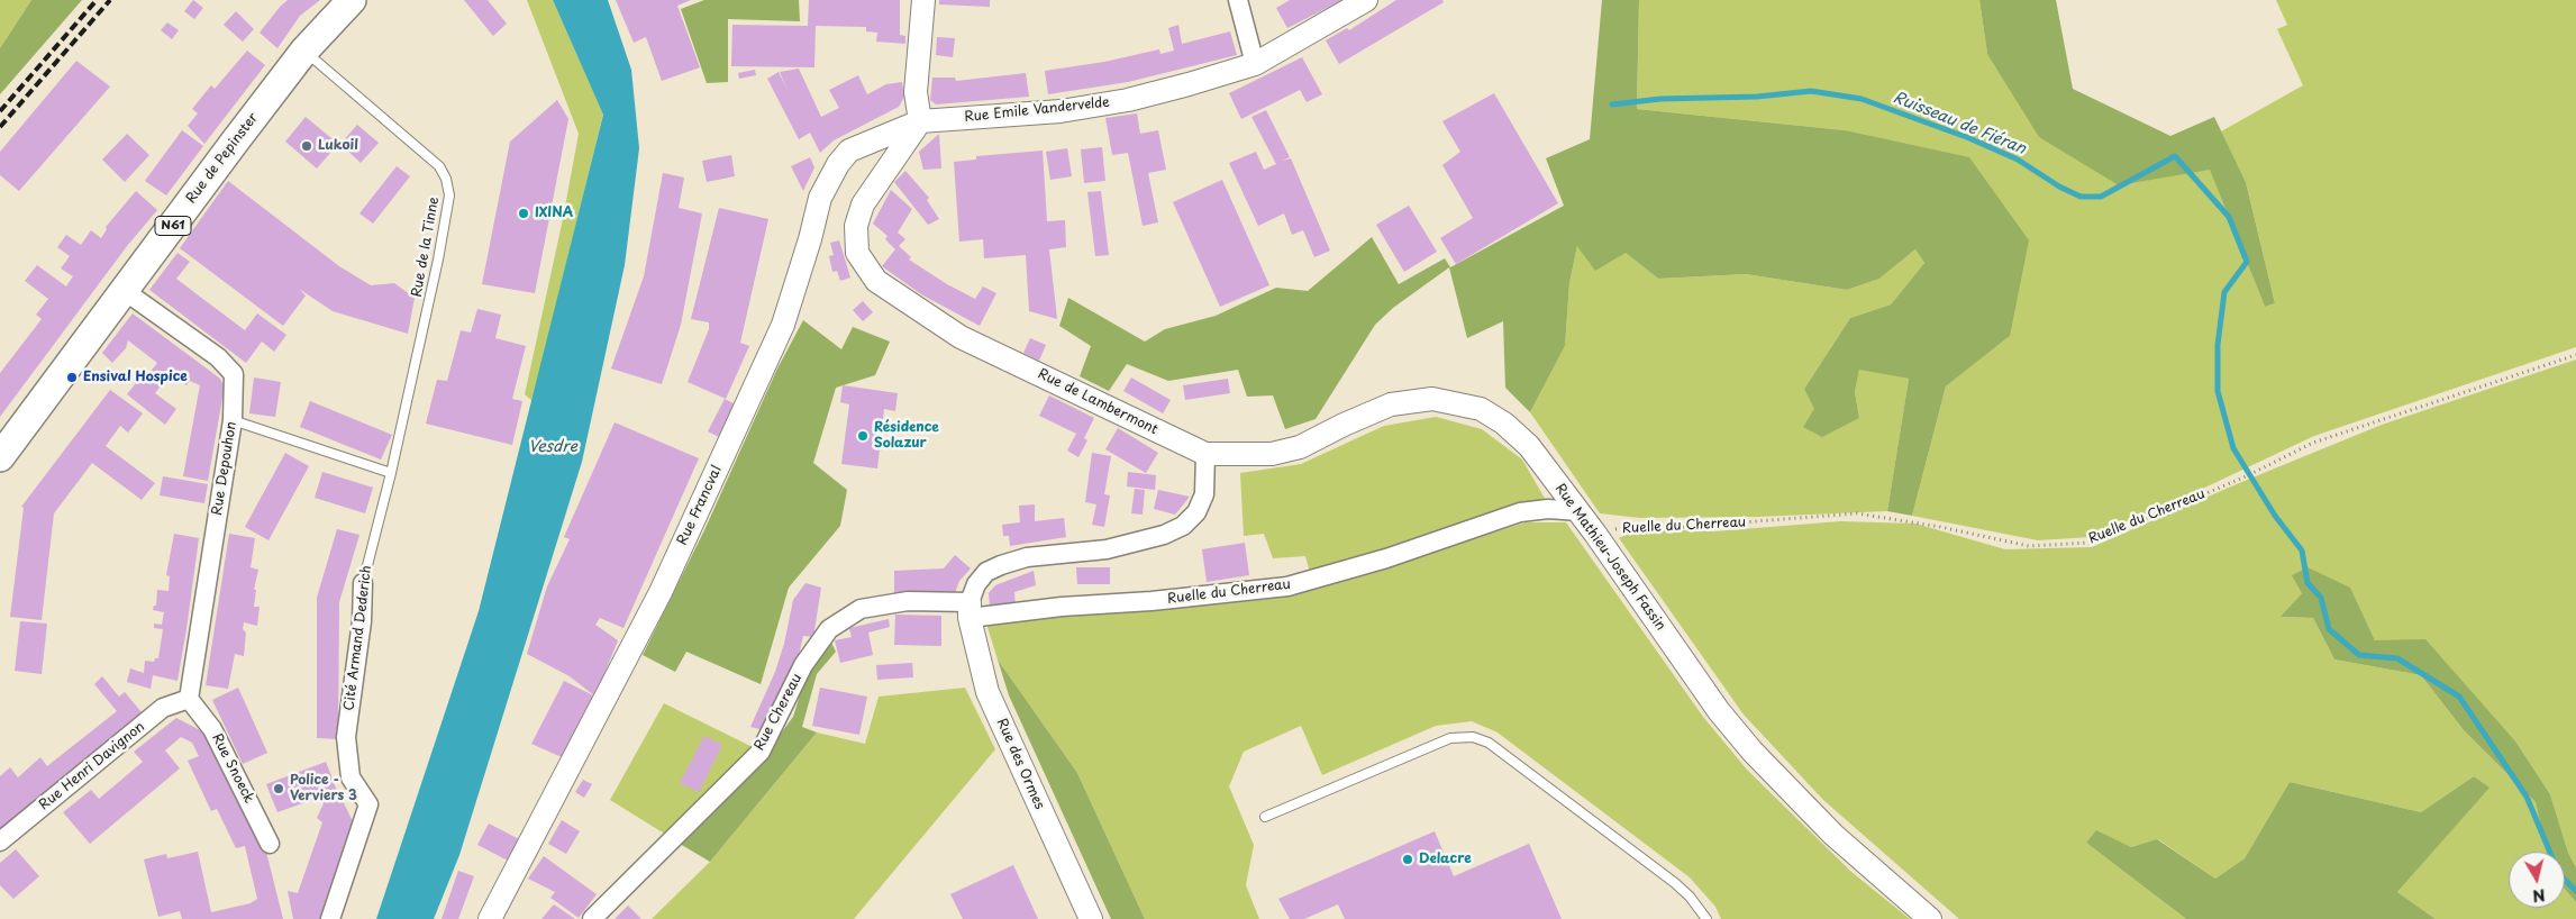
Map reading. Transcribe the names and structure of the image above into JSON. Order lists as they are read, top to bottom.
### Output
{
  "streets": {
    "main road": ["Rue de Pepinster", "N61"],
    "street": [
      "Rue Emile Vandervelde",
      "Rue de Lambermont",
      "Rue Depouhon",
      "Rue Francval",
      "Ruelle du Cherreau",
      "Rue Mathieu-Joseph Fassin",
      "Cité Armand Dederich",
      "Rue Chereau",
      "Rue des Ormes",
      "Rue Henri Davignon",
      "Rue Snoeck"
    ],
    "lane": ["Rue de la Tinne"]
  },
  "crossings": [
    ["Rue Emile Vandervelde", "Rue de Lambermont"],
    ["Rue Emile Vandervelde", "Rue Francval"],
    ["Rue de Pepinster", "Rue de la Tinne"],
    ["Rue de Pepinster", "Rue Depouhon"],
    ["Rue de la Tinne", "Cité Armand Dederich"],
    ["Rue de Lambermont", "Rue Francval"],
    ["Rue de Lambermont", "Rue Mathieu-Joseph Fassin"],
    ["Rue Depouhon", "Rue Henri Davignon"],
    ["Rue Depouhon", "Rue Snoeck"],
    ["Ruelle du Cherreau", "Rue Mathieu-Joseph Fassin"],
    ["Ruelle du Cherreau", "Rue Chereau"],
    ["Ruelle du Cherreau", "Rue des Ormes"],
    ["Rue Chereau", "Rue des Ormes"],
    ["Rue Henri Davignon", "Rue Snoeck"]
  ],
  "water": ["Ruisseau de Fiéran", "Vesdre"],
  "places": [
    "Lukoil",
    "IXINA",
    "Ensival Hospice",
    "Résidence Solazur",
    "Police - Verviers 3",
    "Delacre"
  ],
  "north": "bottom"
}
